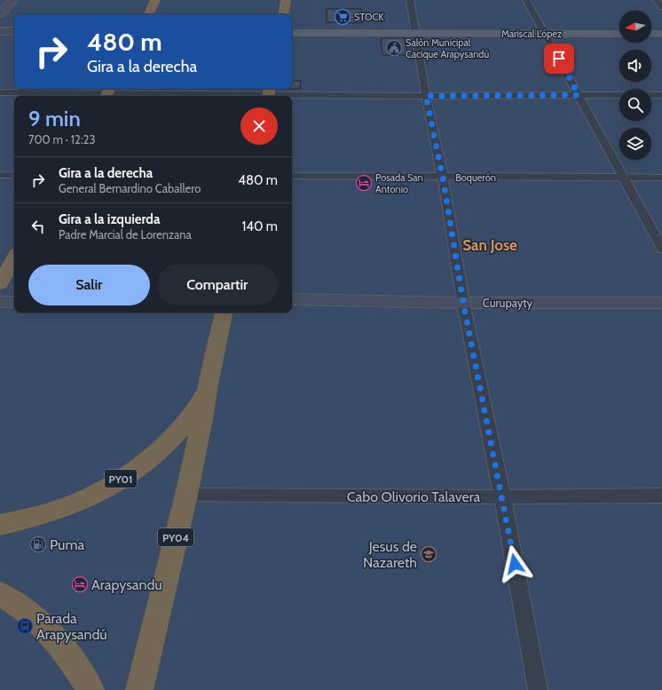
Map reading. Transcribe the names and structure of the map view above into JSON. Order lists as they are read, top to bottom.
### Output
{
  "streets": {
    "highway": ["PY01", "PY04"],
    "main road": ["Mariscal López"],
    "street": ["Boquerón", "Curupayty", "Cabo Olivorio Talavera"]
  },
  "crossings": [
    ["PY01", "PY04"],
    ["Cabo Olivorio Talavera", "PY04"]
  ],
  "districts": ["San Jose"],
  "places": {
    "supermarket": ["STOCK"],
    "public building": ["Salón Municipal Cacique Arapysandú"],
    "hotel": ["Posada San Antonio", "Arapysandu"],
    "fuel station": ["Puma"],
    "school or university": ["Jesus de Nazareth"],
    "bus stop": ["Parada Arapysandú"]
  },
  "north": "left",
  "page": {
    "turn": ["480 m", "Gira a la derecha"],
    "heading": ["9 min", "700 m · 12:23"],
    "list": [
      {
        "name": "Gira a la derecha",
        "note": "General Bernardino Caballero",
        "value": "480 m"
      },
      {
        "name": "Gira a la izquierda",
        "note": "Padre Marcial de Lorenzana",
        "value": "140 m"
      }
    ],
    "buttons": ["Salir", "Compartir"]
  }
}
